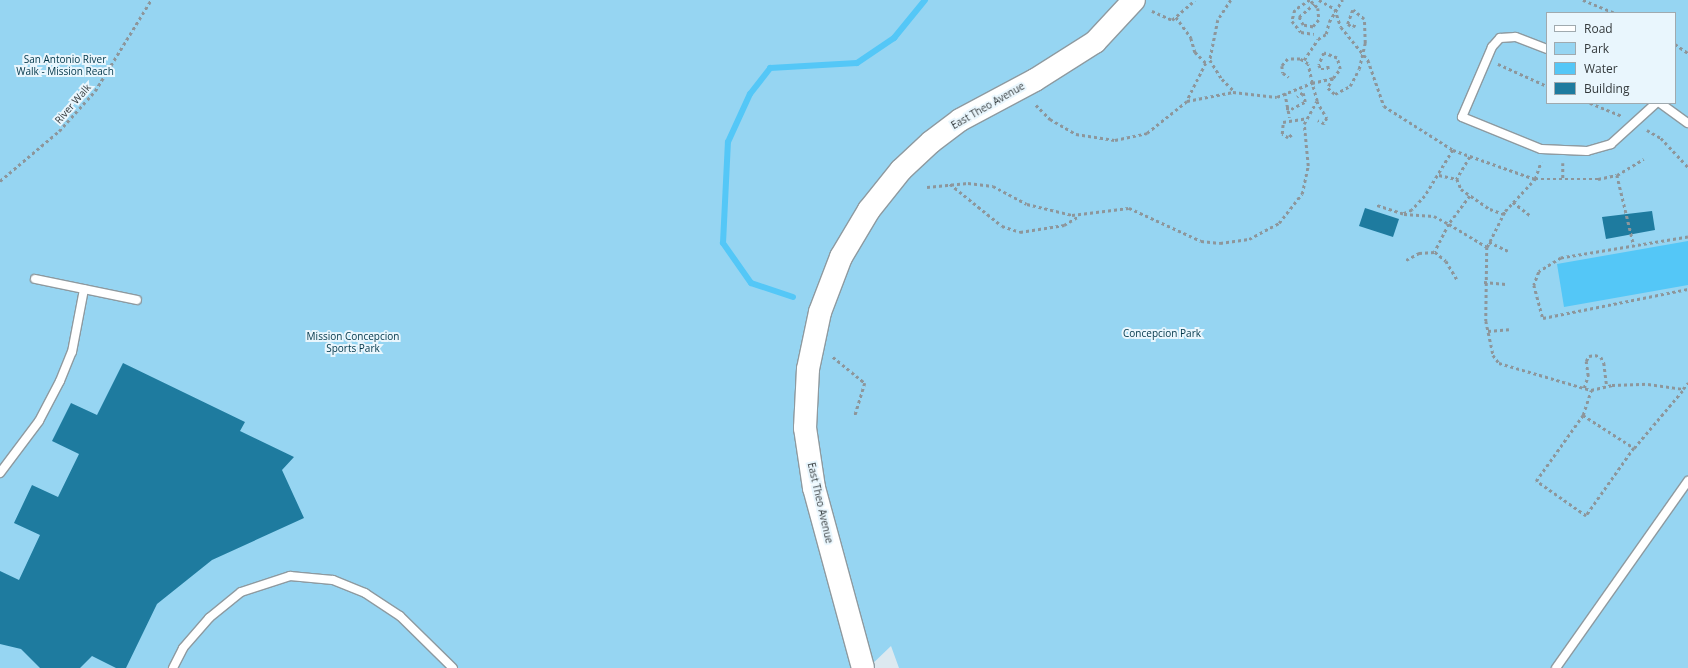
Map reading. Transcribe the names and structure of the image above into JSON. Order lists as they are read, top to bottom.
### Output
{
  "streets": {
    "street": ["East Theo Avenue"],
    "path": ["River Walk"]
  },
  "parks": ["San Antonio River Walk - Mission Reach", "Concepcion Park", "Mission Concepcion Sports Park"],
  "legend": [
    "Road",
    "Park",
    "Water",
    "Building"
  ]
}
